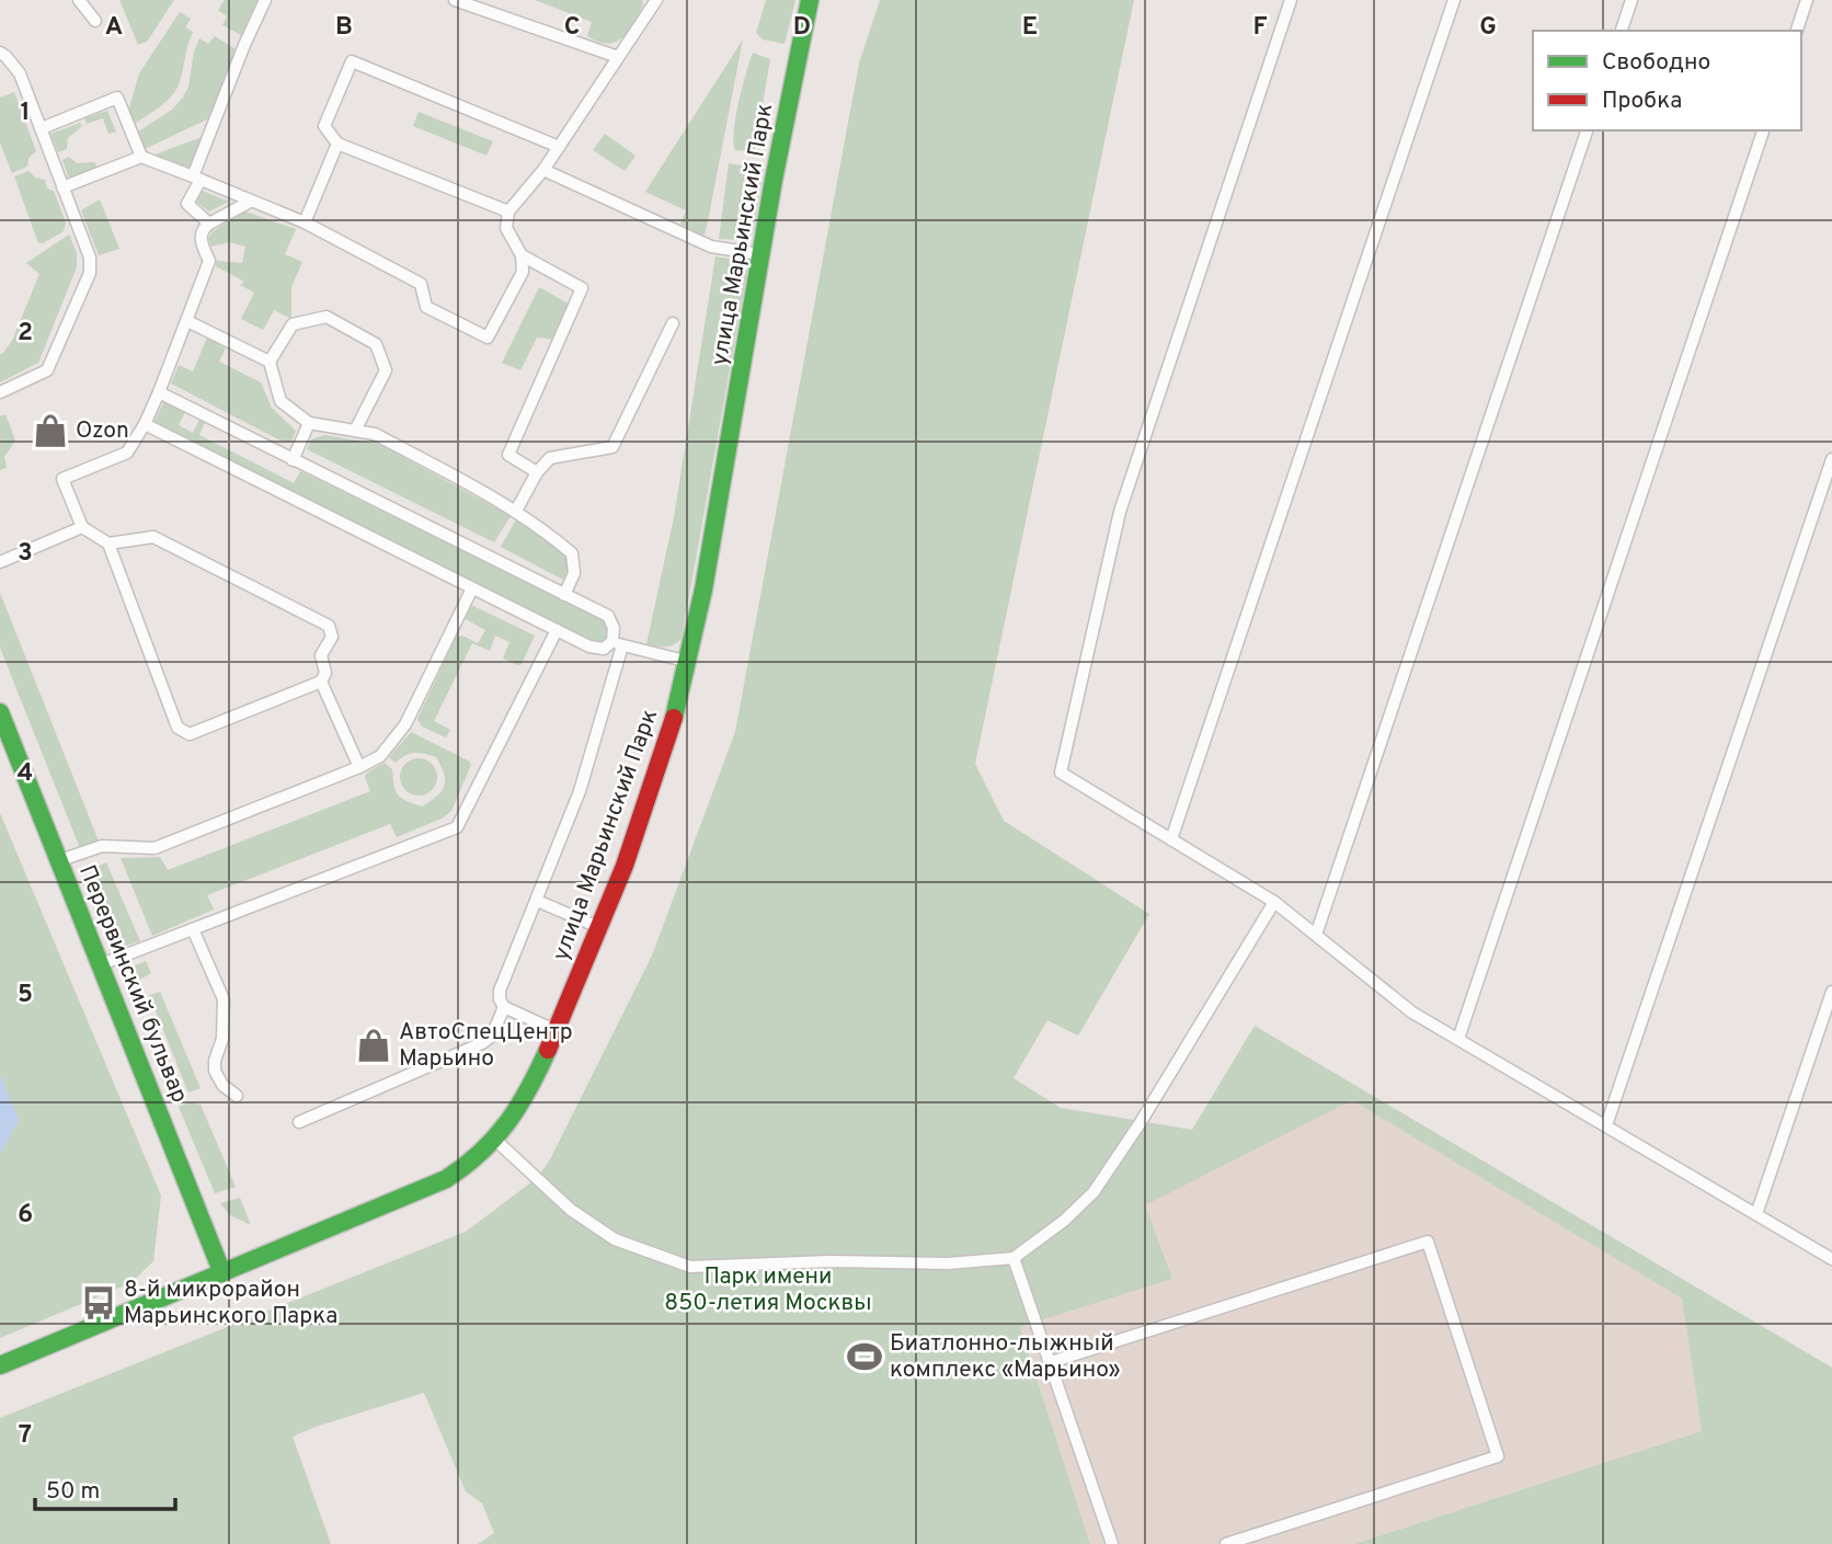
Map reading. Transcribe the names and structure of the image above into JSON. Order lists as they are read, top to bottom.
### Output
{
  "streets": {
    "main road": ["улица Марьинский Парк", "Перервинский бульвар"]
  },
  "crossings": [
    ["улица Марьинский Парк", "Перервинский бульвар"]
  ],
  "parks": ["Парк имени 850-летия Москвы"],
  "places": {
    "shop": ["Ozon", "АвтоСпецЦентр Марьино"],
    "bus stop": ["8-й микрорайон Марьинского Парка"],
    "sports": ["Биатлонно-лыжный комплекс «Марьино»"]
  },
  "legend": ["Свободно", "Пробка"],
  "scale_bar": "50 m",
  "grid": {
    "columns": [
      "A",
      "B",
      "C",
      "D",
      "E",
      "F",
      "G"
    ],
    "rows": [
      "1",
      "2",
      "3",
      "4",
      "5",
      "6",
      "7"
    ]
  }
}
